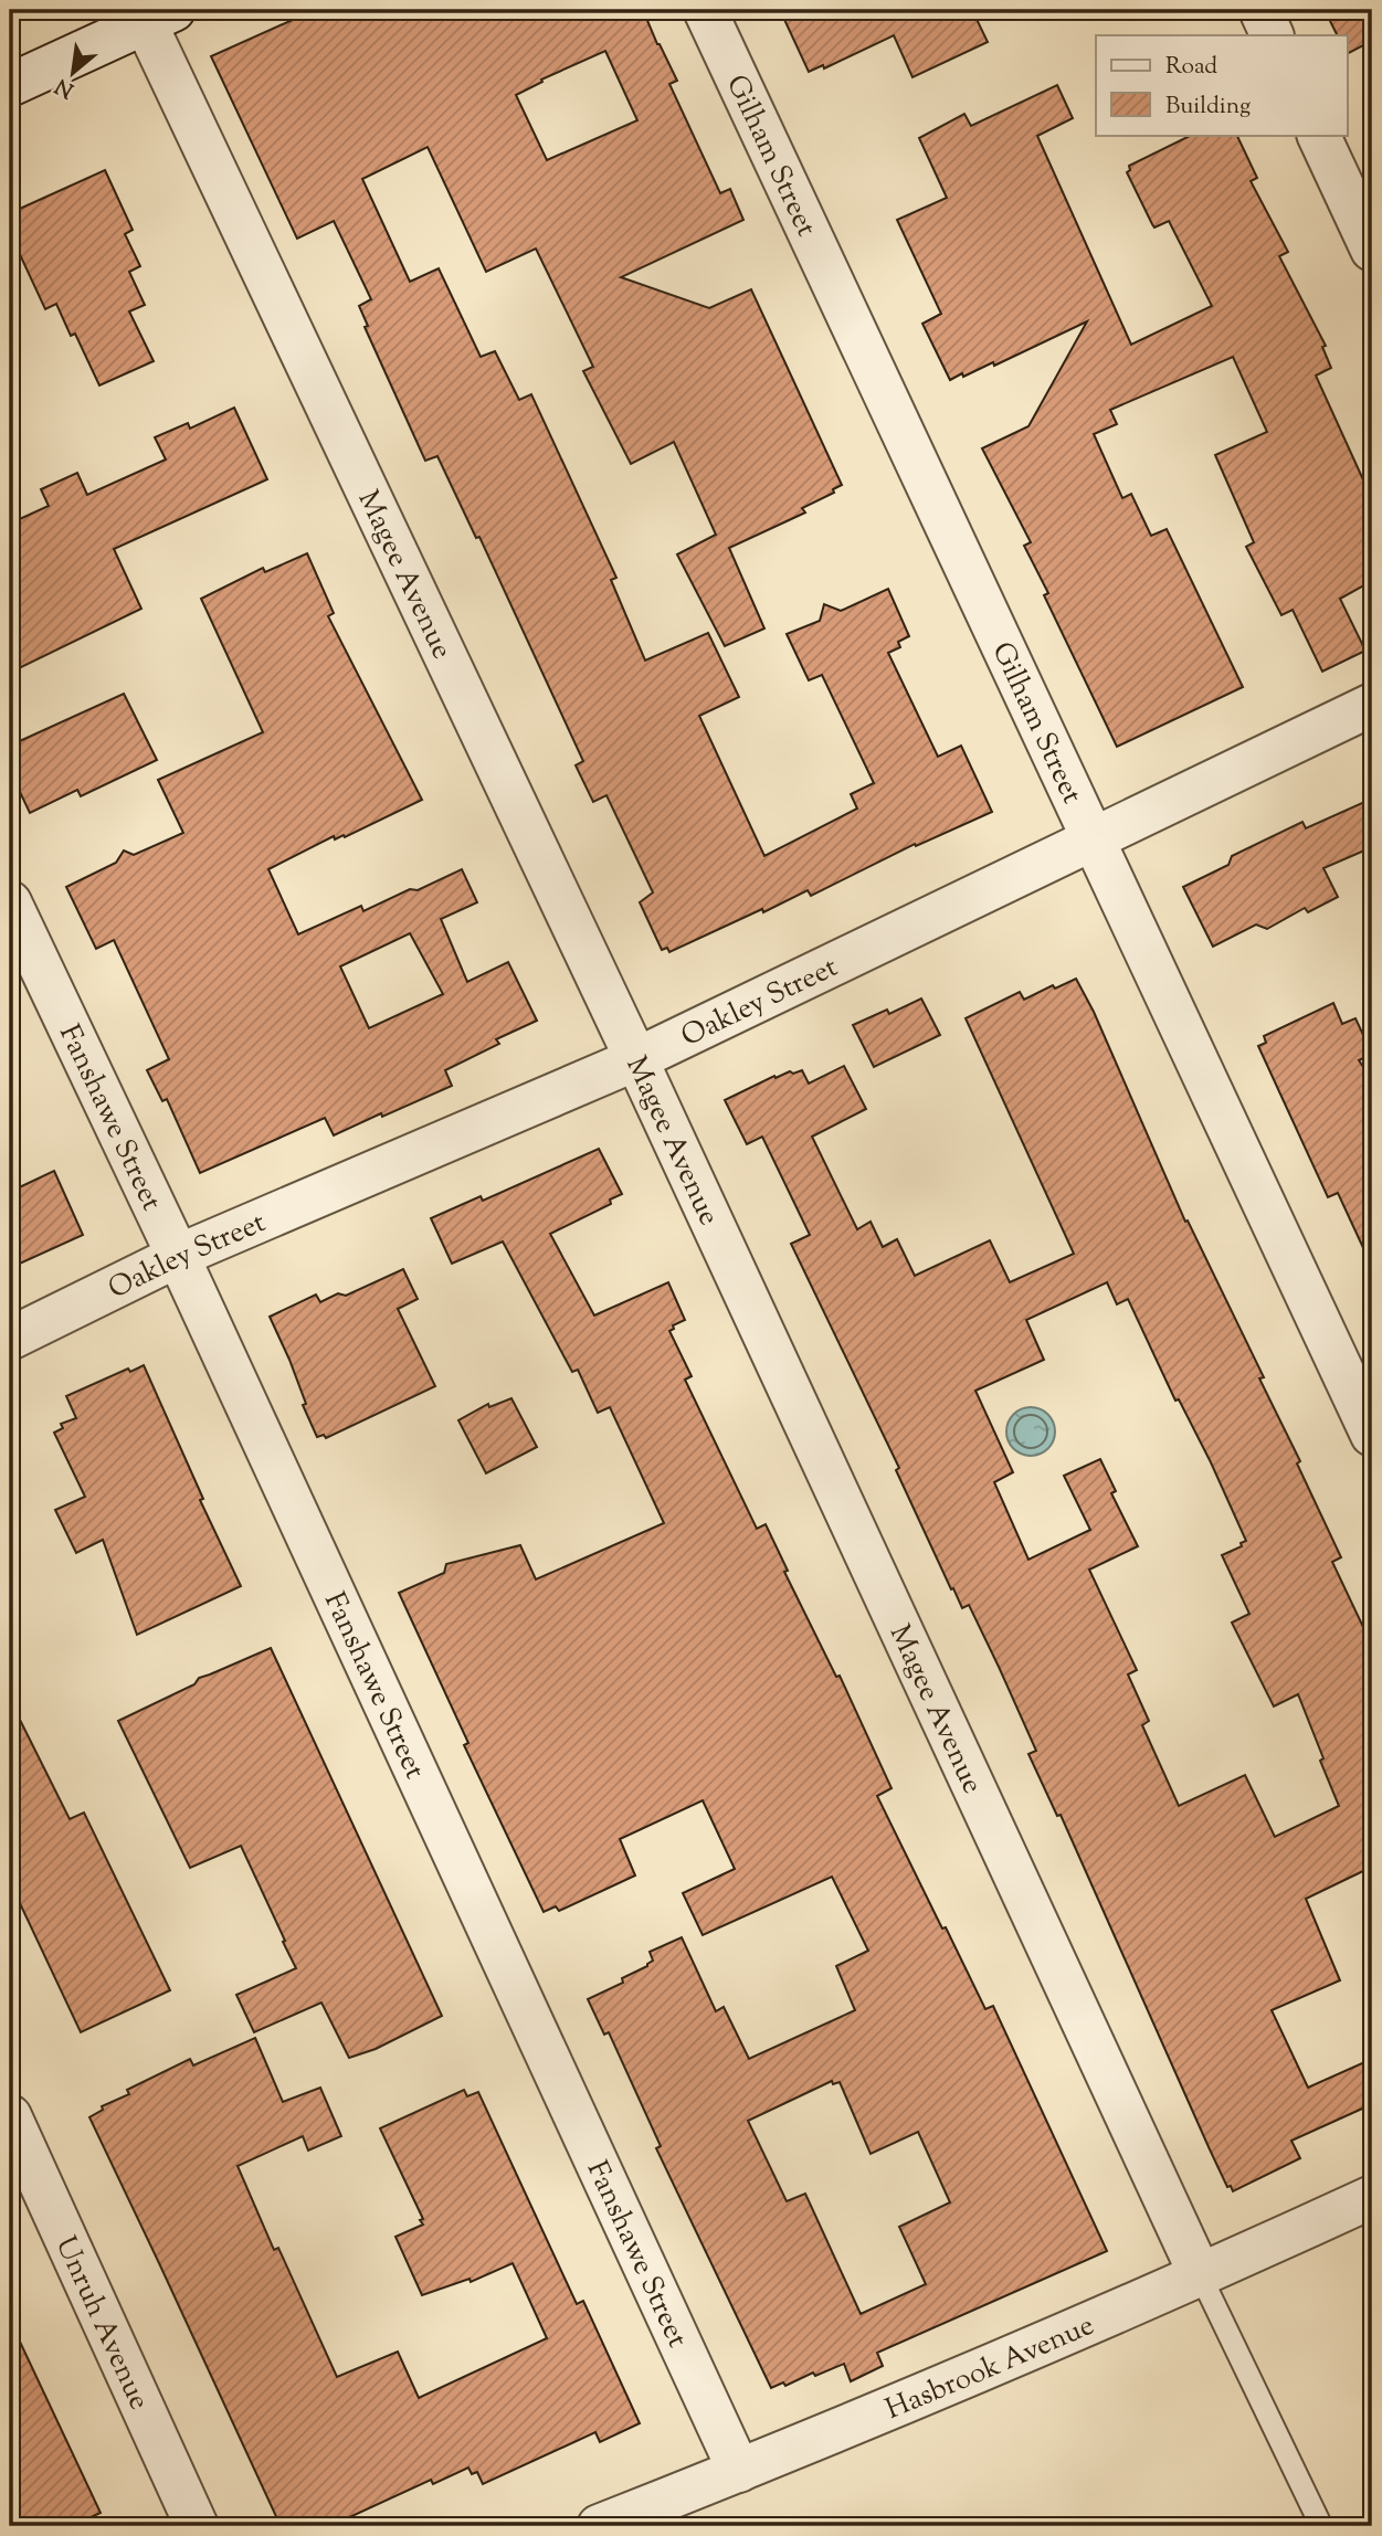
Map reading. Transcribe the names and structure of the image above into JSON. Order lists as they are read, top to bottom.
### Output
{
  "streets": {
    "street": [
      "Gilham Street",
      "Magee Avenue",
      "Oakley Street",
      "Fanshawe Street",
      "Unruh Avenue",
      "Hasbrook Avenue"
    ]
  },
  "crossings": [
    ["Gilham Street", "Oakley Street"],
    ["Magee Avenue", "Oakley Street"],
    ["Magee Avenue", "Hasbrook Avenue"],
    ["Oakley Street", "Fanshawe Street"],
    ["Fanshawe Street", "Hasbrook Avenue"]
  ],
  "legend": ["Road", "Building"],
  "north": "bottom left"
}
